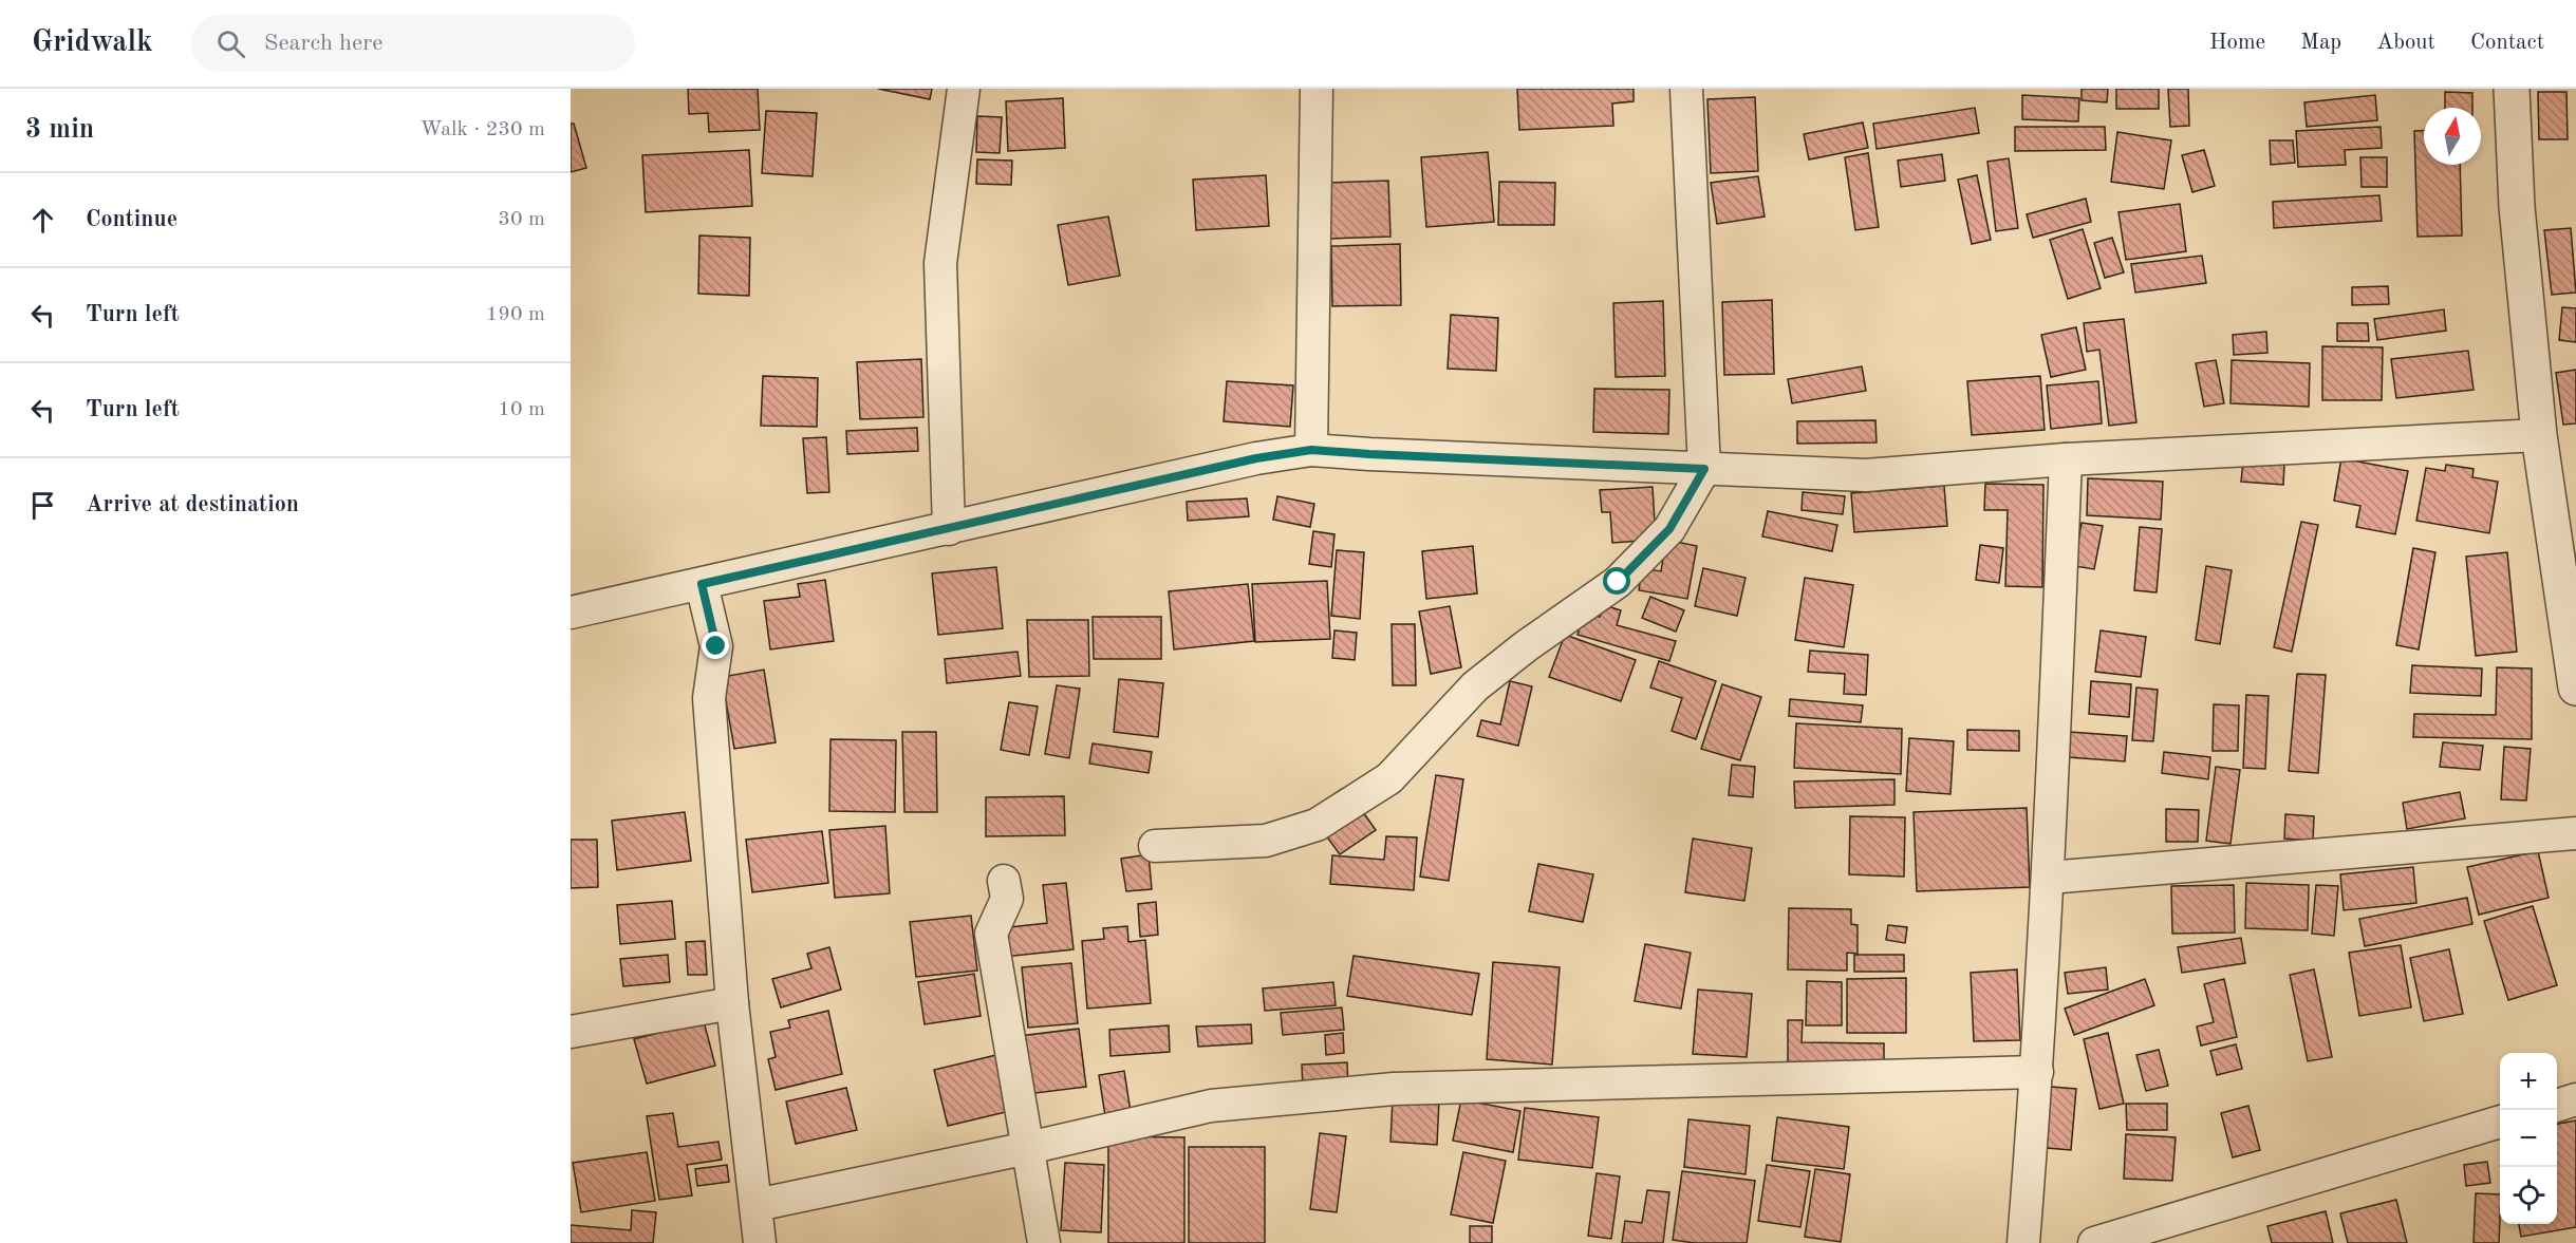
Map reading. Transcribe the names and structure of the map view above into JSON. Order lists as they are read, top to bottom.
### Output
{
  "north": "top",
  "page": {
    "header": "Gridwalk",
    "search": "Search here",
    "nav": [
      "Home",
      "Map",
      "About",
      "Contact"
    ],
    "heading": ["3 min", "Walk · 230 m"],
    "list": [
      ["Continue", "30 m"],
      ["Turn left", "190 m"],
      ["Turn left", "10 m"],
      "Arrive at destination"
    ],
    "map_buttons": ["+", "−"]
  }
}
